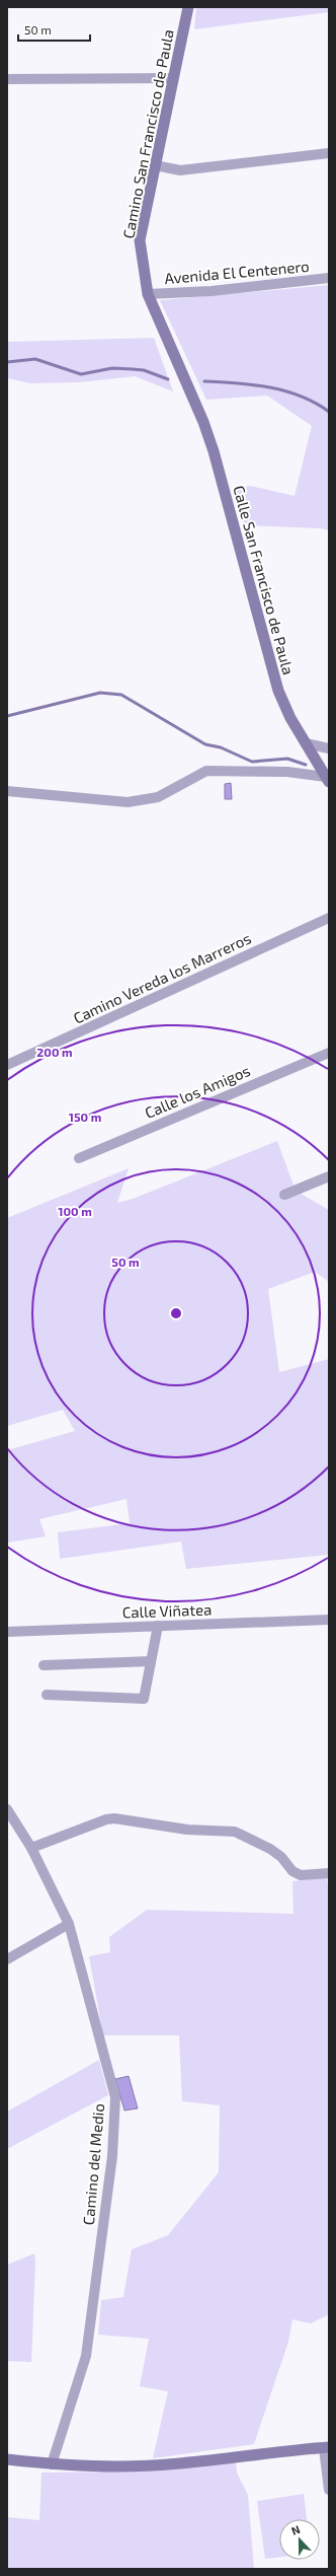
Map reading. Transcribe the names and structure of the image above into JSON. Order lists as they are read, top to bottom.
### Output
{
  "streets": {
    "main road": ["Camino San Francisco de Paula", "Calle San Francisco de Paula"],
    "street": [
      "Avenida El Centenero",
      "Camino Vereda los Marreros",
      "Calle los Amigos",
      "Calle Viñatea",
      "Camino del Medio"
    ]
  },
  "crossings": [
    ["Camino San Francisco de Paula", "Avenida El Centenero"],
    ["Camino San Francisco de Paula", "Calle San Francisco de Paula"]
  ],
  "scale_bar": "50 m",
  "north": "top",
  "rings": [
    "200 m",
    "150 m",
    "100 m",
    "50 m"
  ]
}
